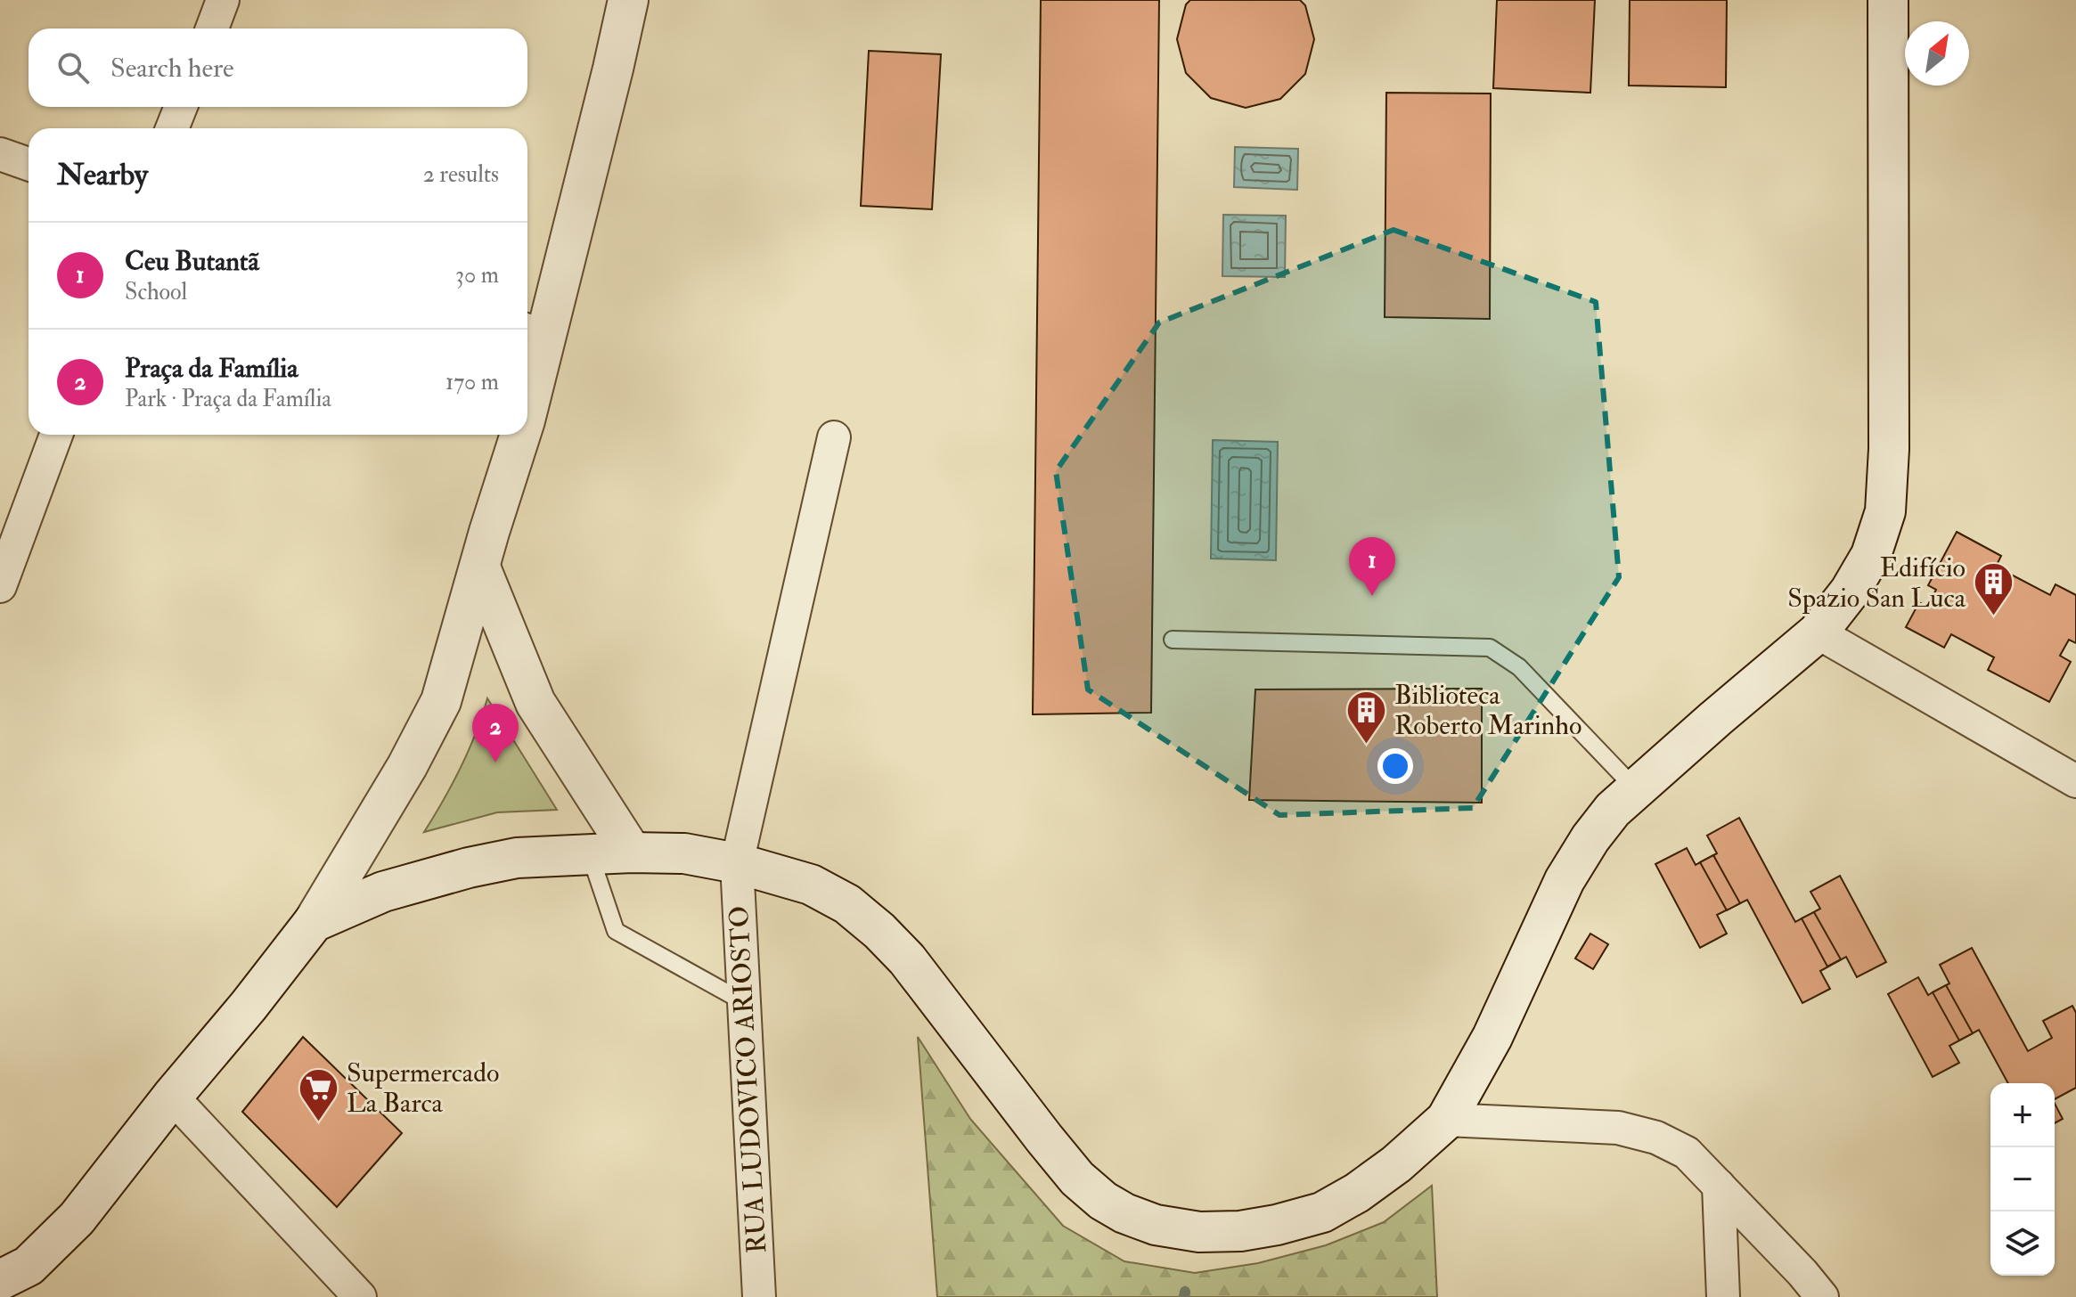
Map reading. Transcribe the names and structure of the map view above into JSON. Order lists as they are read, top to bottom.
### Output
{
  "streets": {
    "street": ["RUA LUDOVICO ARIOSTO"]
  },
  "places": {
    "building": ["Edifício Spazio San Luca", "Biblioteca Roberto Marinho"],
    "supermarket": ["Supermercado La Barca"]
  },
  "north": "top right",
  "page": {
    "search": "Search here",
    "heading": ["Nearby", "2 results"],
    "list": [
      {
        "mark": "1",
        "name": "Ceu Butantã",
        "note": "School",
        "value": "30 m"
      },
      {
        "mark": "2",
        "name": "Praça da Família",
        "note": "Park · Praça da Família",
        "value": "170 m"
      }
    ],
    "pins": ["1", "2"],
    "map_buttons": ["+", "−"]
  }
}
